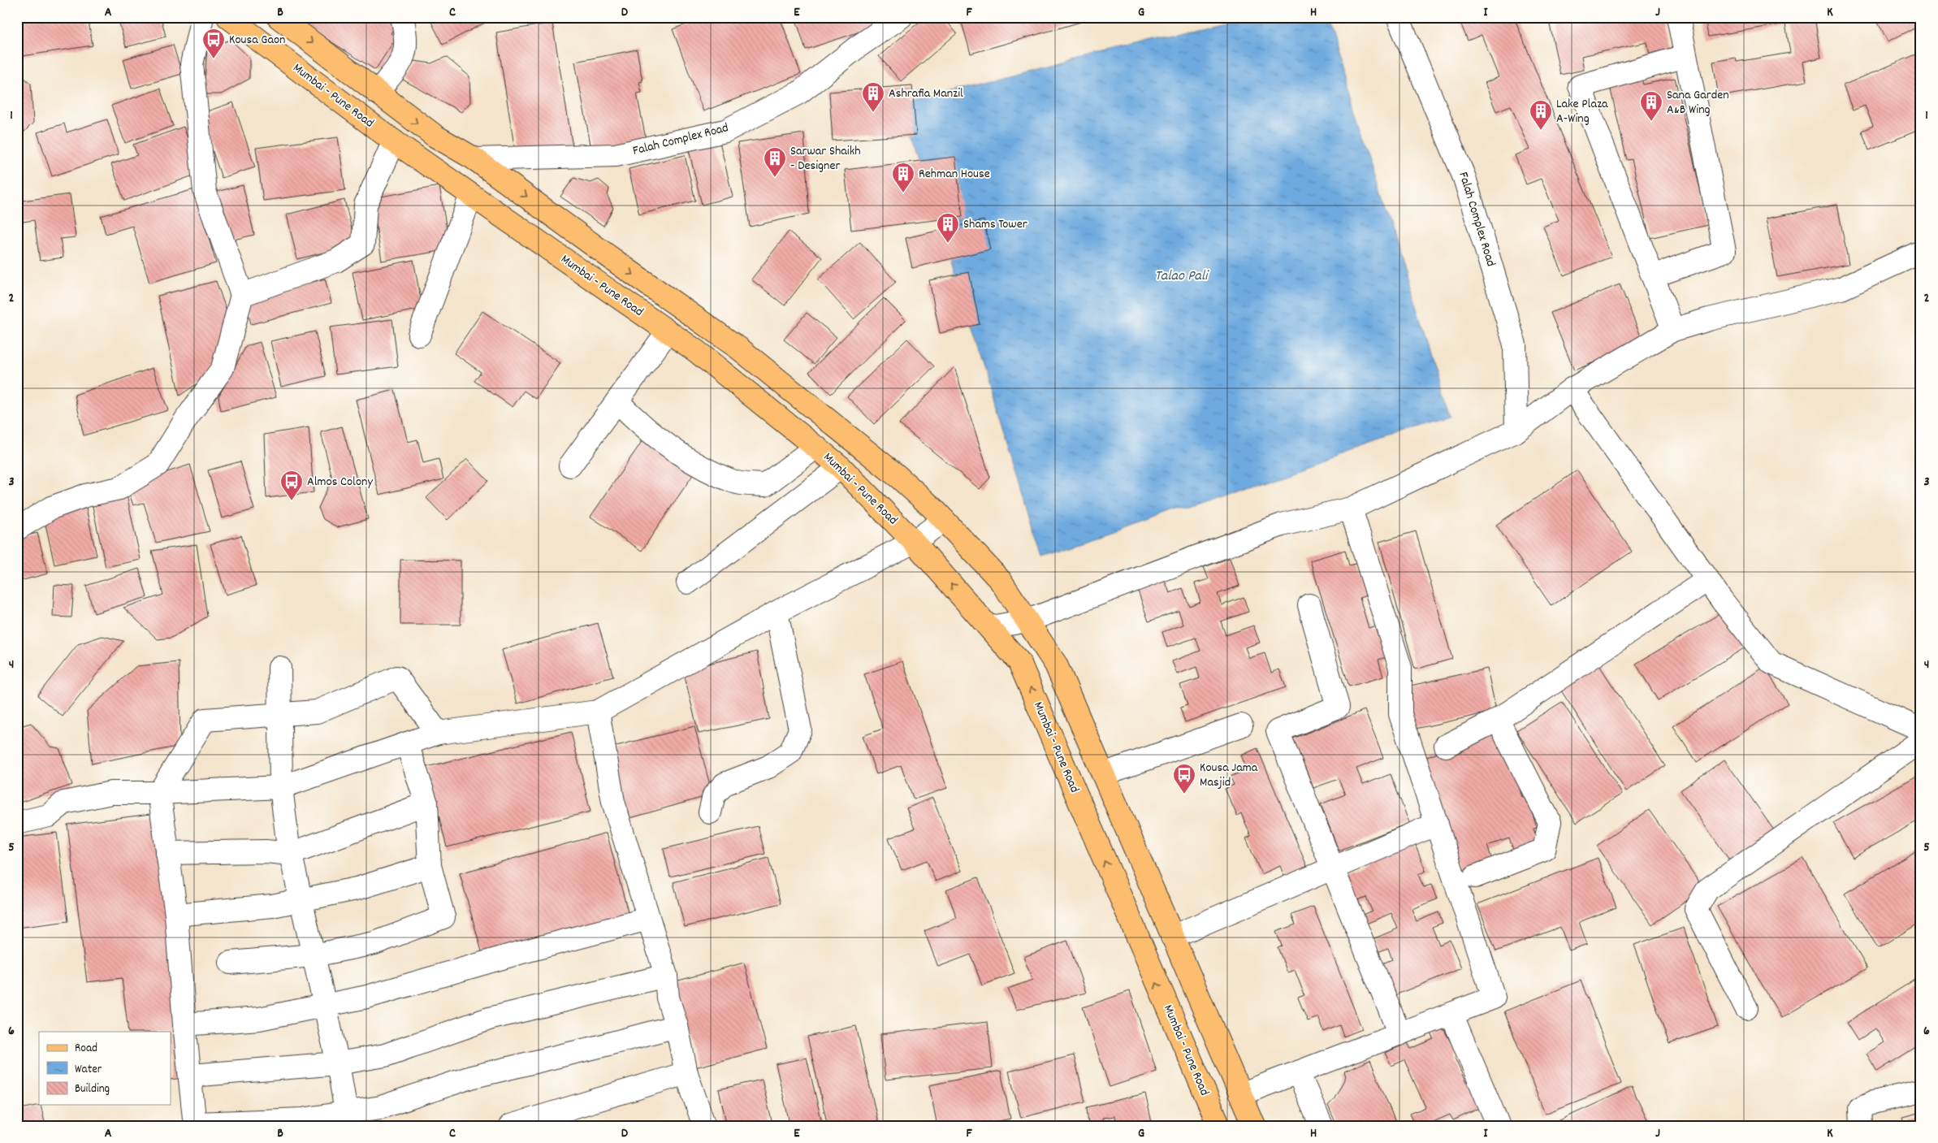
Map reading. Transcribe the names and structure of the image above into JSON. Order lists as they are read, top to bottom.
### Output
{
  "streets": {
    "main road": ["Mumbai - Pune Road"],
    "street": ["Falah Complex Road"]
  },
  "crossings": [
    ["Mumbai - Pune Road", "Falah Complex Road"]
  ],
  "water": ["Talao Pali"],
  "places": {
    "bus stop": ["Kousa Gaon", "Almos Colony", "Kousa Jama Masjid"],
    "building": [
      "Ashrafia Manzil",
      "Sana Garden A&B Wing",
      "Lake Plaza A-Wing",
      "Sarwar Shaikh - Designer",
      "Rehman House",
      "Shams Tower"
    ]
  },
  "legend": ["Road", "Water", "Building"],
  "grid": {
    "columns": [
      "A",
      "B",
      "C",
      "D",
      "E",
      "F",
      "G",
      "H",
      "I",
      "J",
      "K"
    ],
    "rows": [
      "1",
      "2",
      "3",
      "4",
      "5",
      "6"
    ]
  }
}
